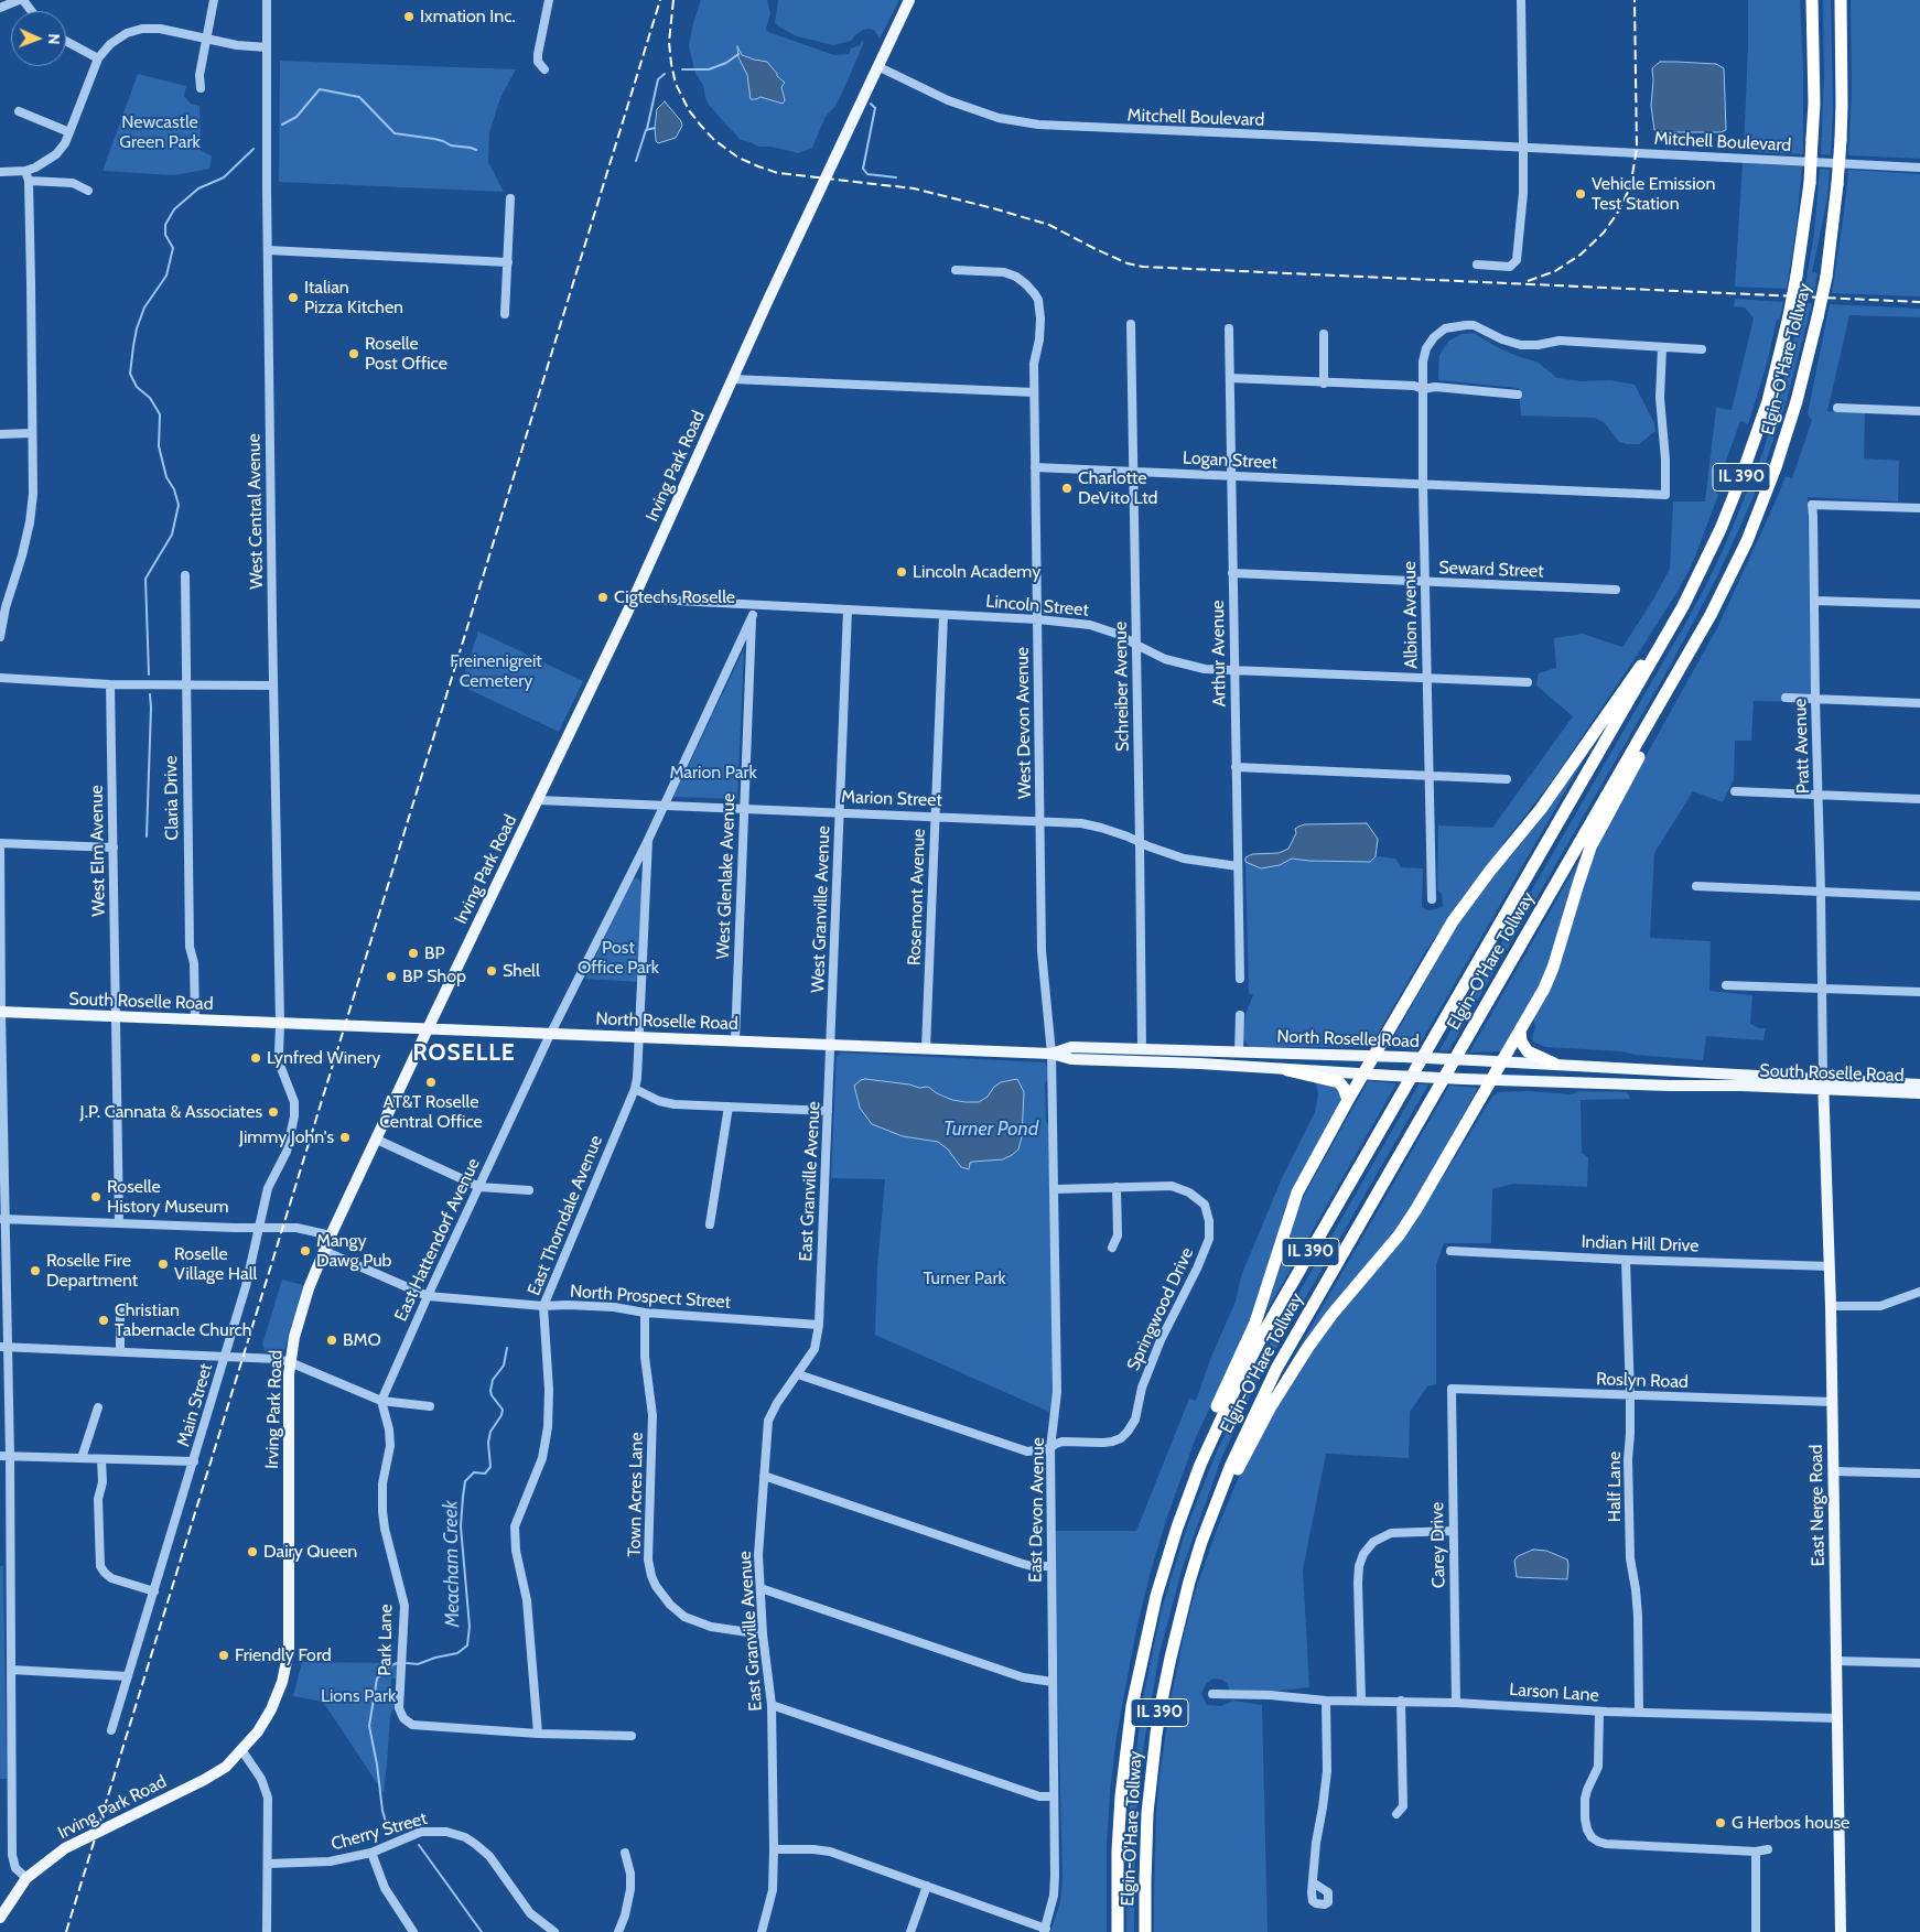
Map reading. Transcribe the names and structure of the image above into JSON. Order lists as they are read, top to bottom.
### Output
{
  "streets": {
    "highway": ["Elgin-O'Hare Tollway", "IL 390"],
    "main road": [
      "Irving Park Road",
      "South Roselle Road",
      "North Roselle Road",
      "East Nerge Road"
    ],
    "street": [
      "Mitchell Boulevard",
      "Logan Street",
      "West Central Avenue",
      "Seward Street",
      "Lincoln Street",
      "Albion Avenue",
      "Arthur Avenue",
      "Schreiber Avenue",
      "West Devon Avenue",
      "Pratt Avenue",
      "Claria Drive",
      "Marion Street",
      "West Elm Avenue",
      "West Glenlake Avenue",
      "Rosemont Avenue",
      "West Granville Avenue",
      "East Granville Avenue",
      "East Thorndale Avenue",
      "East Hattendorf Avenue",
      "Indian Hill Drive",
      "North Prospect Street",
      "Springwood Drive",
      "Roslyn Road",
      "Main Street",
      "Half Lane",
      "Town Acres Lane",
      "East Devon Avenue",
      "Carey Drive",
      "Park Lane",
      "Larson Lane",
      "Cherry Street"
    ]
  },
  "crossings": [
    ["Mitchell Boulevard", "Irving Park Road"],
    ["Logan Street", "Albion Avenue"],
    ["Logan Street", "Arthur Avenue"],
    ["Logan Street", "Schreiber Avenue"],
    ["Logan Street", "West Devon Avenue"],
    ["Irving Park Road", "Lincoln Street"],
    ["Irving Park Road", "Marion Street"],
    ["Irving Park Road", "North Roselle Road"],
    ["Irving Park Road", "North Prospect Street"],
    ["West Central Avenue", "South Roselle Road"],
    ["West Central Avenue", "North Roselle Road"],
    ["West Central Avenue", "Main Street"],
    ["Seward Street", "Albion Avenue"],
    ["Seward Street", "Arthur Avenue"],
    ["Lincoln Street", "Albion Avenue"],
    ["Lincoln Street", "Arthur Avenue"],
    ["Lincoln Street", "Schreiber Avenue"],
    ["Lincoln Street", "West Devon Avenue"],
    ["Lincoln Street", "West Glenlake Avenue"],
    ["Lincoln Street", "Rosemont Avenue"],
    ["Lincoln Street", "West Granville Avenue"],
    ["Arthur Avenue", "Marion Street"],
    ["Schreiber Avenue", "Marion Street"],
    ["Schreiber Avenue", "North Roselle Road"],
    ["West Devon Avenue", "Marion Street"],
    ["West Devon Avenue", "North Roselle Road"],
    ["West Devon Avenue", "East Devon Avenue"],
    ["Pratt Avenue", "South Roselle Road"],
    ["Pratt Avenue", "East Nerge Road"],
    ["Claria Drive", "South Roselle Road"],
    ["Marion Street", "West Glenlake Avenue"],
    ["Marion Street", "Rosemont Avenue"],
    ["Marion Street", "West Granville Avenue"],
    ["Marion Street", "East Hattendorf Avenue"],
    ["West Elm Avenue", "South Roselle Road"],
    ["West Glenlake Avenue", "North Roselle Road"],
    ["West Glenlake Avenue", "East Hattendorf Avenue"],
    ["Rosemont Avenue", "North Roselle Road"],
    ["West Granville Avenue", "North Roselle Road"],
    ["West Granville Avenue", "East Granville Avenue"],
    ["South Roselle Road", "North Roselle Road"],
    ["South Roselle Road", "Main Street"],
    ["South Roselle Road", "East Nerge Road"],
    ["North Roselle Road", "East Granville Avenue"],
    ["North Roselle Road", "East Thorndale Avenue"],
    ["North Roselle Road", "East Hattendorf Avenue"],
    ["North Roselle Road", "Main Street"],
    ["North Roselle Road", "East Devon Avenue"],
    ["East Granville Avenue", "North Prospect Street"],
    ["East Granville Avenue", "Springwood Drive"],
    ["East Granville Avenue", "Town Acres Lane"],
    ["East Thorndale Avenue", "East Hattendorf Avenue"],
    ["East Thorndale Avenue", "North Prospect Street"],
    ["East Thorndale Avenue", "Park Lane"],
    ["East Hattendorf Avenue", "North Prospect Street"],
    ["East Hattendorf Avenue", "Park Lane"],
    ["Indian Hill Drive", "Half Lane"],
    ["Indian Hill Drive", "East Nerge Road"],
    ["North Prospect Street", "Town Acres Lane"],
    ["Springwood Drive", "East Devon Avenue"],
    ["Roslyn Road", "Half Lane"],
    ["Roslyn Road", "East Nerge Road"],
    ["Roslyn Road", "Carey Drive"],
    ["Half Lane", "Larson Lane"],
    ["East Nerge Road", "Larson Lane"],
    ["Carey Drive", "Larson Lane"]
  ],
  "districts": ["ROSELLE"],
  "water": ["Turner Pond", "Meacham Creek"],
  "parks": [
    "Newcastle Green Park",
    "Freinenigreit Cemetery",
    "Marion Park",
    "Post Office Park",
    "Turner Park",
    "Lions Park"
  ],
  "places": [
    "Ixmation Inc.",
    "Vehicle Emission Test Station",
    "Italian Pizza Kitchen",
    "Roselle Post Office",
    "Charlotte DeVito Ltd",
    "Lincoln Academy",
    "Cigtechs Roselle",
    "BP",
    "Shell",
    "BP Shop",
    "Lynfred Winery",
    "AT&T Roselle Central Office",
    "J.P. Cannata & Associates",
    "Jimmy John's",
    "Roselle History Museum",
    "Mangy Dawg Pub",
    "Roselle Village Hall",
    "Roselle Fire Department",
    "Christian Tabernacle Church",
    "BMO",
    "Dairy Queen",
    "Friendly Ford",
    "G Herbos house"
  ],
  "north": "right"
}
